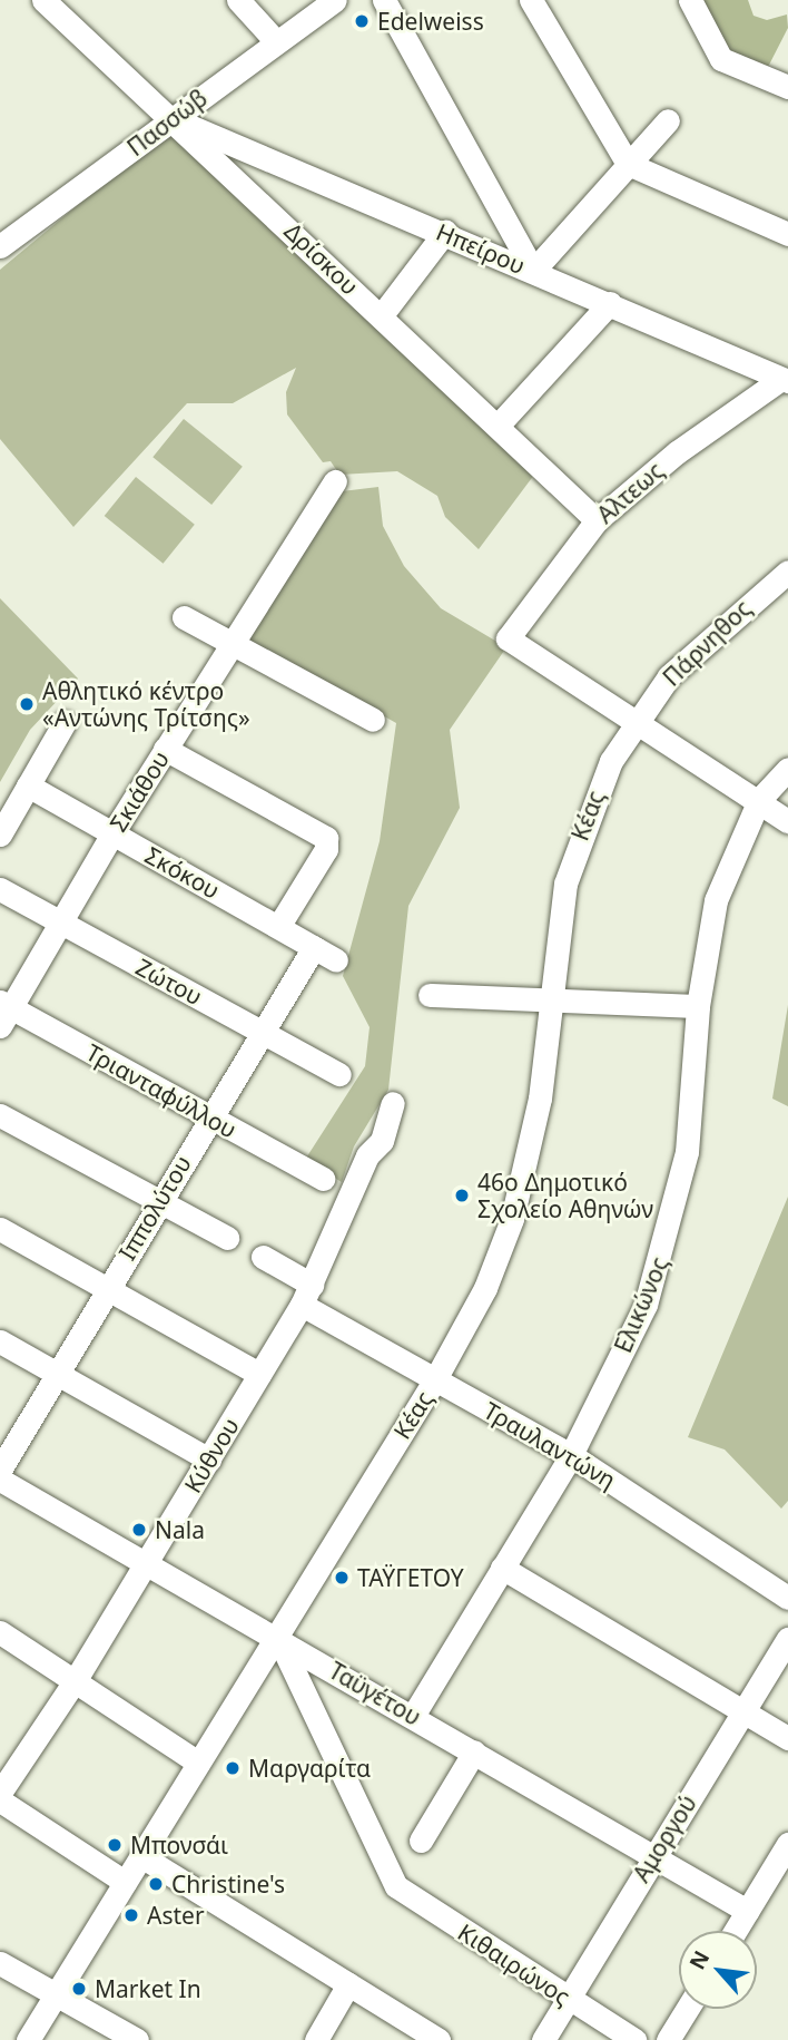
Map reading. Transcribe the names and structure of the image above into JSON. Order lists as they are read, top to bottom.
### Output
{
  "streets": {
    "street": [
      "Πασσώβ",
      "Ηπείρου",
      "Δρίσκου",
      "Αλτεως",
      "Πάρνηθος",
      "Σκιάθου",
      "Κέας",
      "Σκόκου",
      "Ζώτου",
      "Τριανταφύλλου",
      "Ιππολύτου",
      "Ελικώνος",
      "Τραυλαντώνη",
      "Κύθνου",
      "Ταϋγέτου",
      "Αμοργού",
      "Κιθαιρώνος"
    ]
  },
  "crossings": [
    ["Πασσώβ", "Ηπείρου"],
    ["Πασσώβ", "Δρίσκου"],
    ["Ηπείρου", "Δρίσκου"],
    ["Ηπείρου", "Αλτεως"],
    ["Δρίσκου", "Αλτεως"],
    ["Αλτεως", "Πάρνηθος"],
    ["Αλτεως", "Κέας"],
    ["Πάρνηθος", "Κέας"],
    ["Σκιάθου", "Σκόκου"],
    ["Σκιάθου", "Ζώτου"],
    ["Σκιάθου", "Τριανταφύλλου"],
    ["Κέας", "Τραυλαντώνη"],
    ["Κέας", "Ταϋγέτου"],
    ["Κέας", "Κιθαιρώνος"],
    ["Σκόκου", "Ιππολύτου"],
    ["Ζώτου", "Ιππολύτου"],
    ["Τριανταφύλλου", "Ιππολύτου"],
    ["Ελικώνος", "Τραυλαντώνη"],
    ["Ελικώνος", "Ταϋγέτου"],
    ["Τραυλαντώνη", "Κύθνου"],
    ["Κύθνου", "Ταϋγέτου"],
    ["Ταϋγέτου", "Αμοργού"],
    ["Ταϋγέτου", "Κιθαιρώνος"],
    ["Αμοργού", "Κιθαιρώνος"]
  ],
  "places": [
    "Edelweiss",
    "Αθλητικό κέντρο «Αντώνης Τρίτσης»",
    "46ο Δημοτικό Σχολείο Αθηνών",
    "Nala",
    "ΤΑΫΓΕΤΟΥ",
    "Μαργαρίτα",
    "Μπονσάι",
    "Christine's",
    "Aster",
    "Market In"
  ],
  "north": "top left"
}
